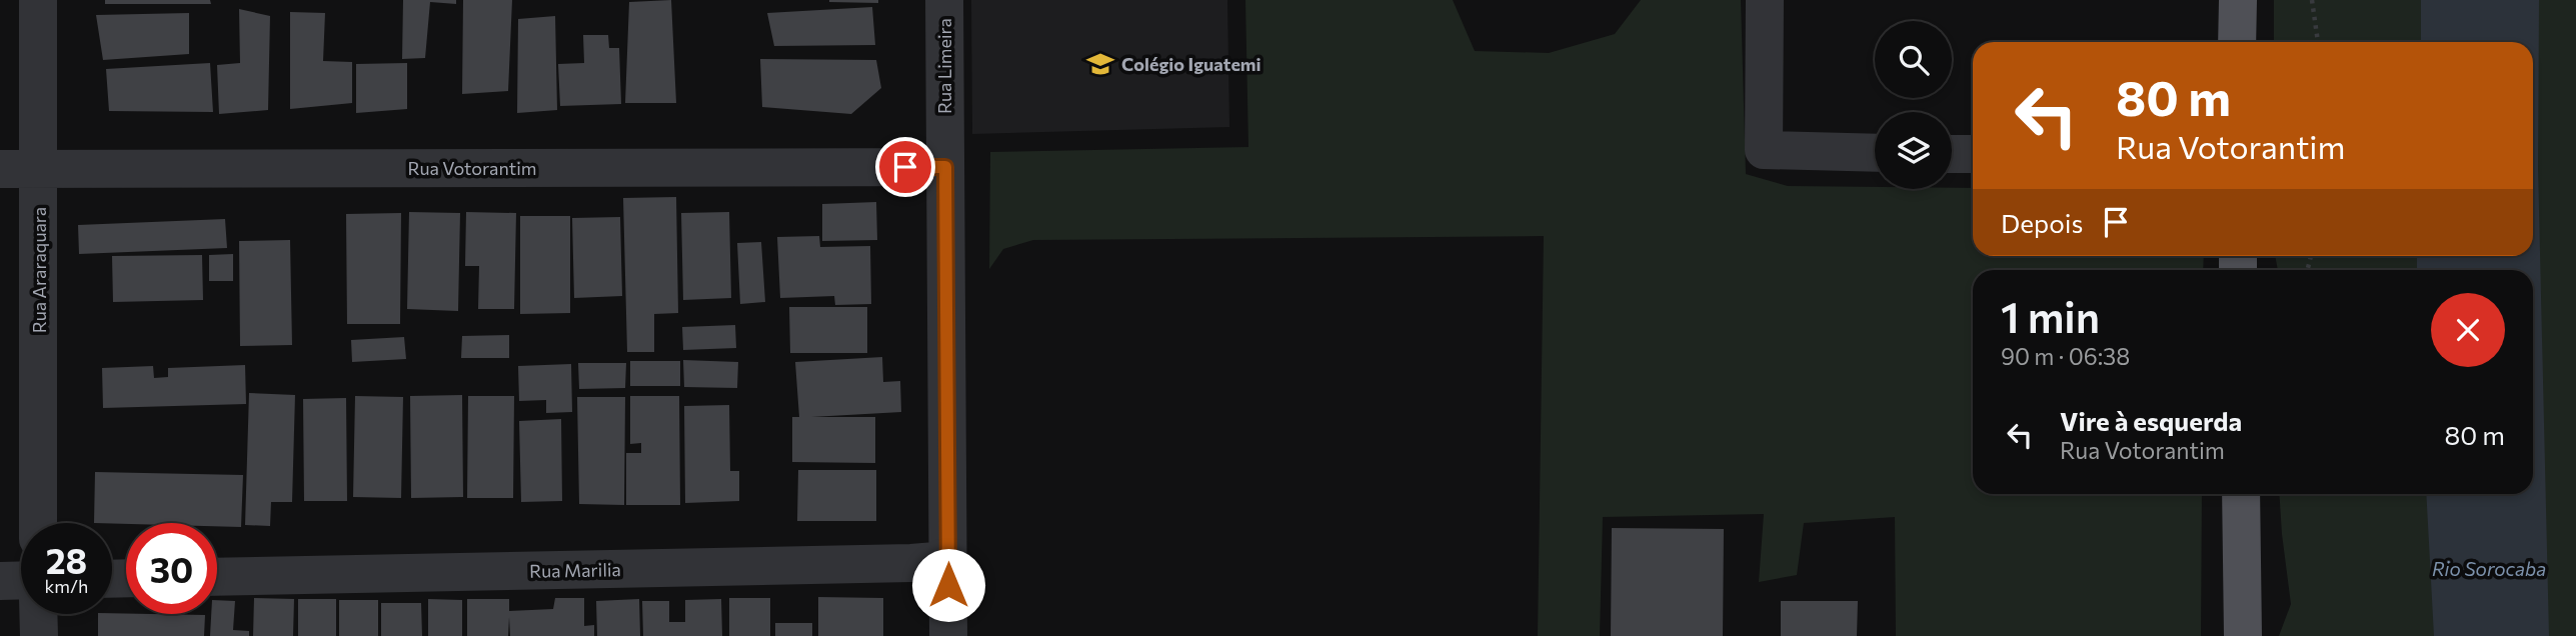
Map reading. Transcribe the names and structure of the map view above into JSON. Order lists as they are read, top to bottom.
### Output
{
  "streets": {
    "street": [
      "Rua Limeira",
      "Rua Votorantim",
      "Rua Araraquara",
      "Rua Marilia"
    ]
  },
  "crossings": [
    ["Rua Limeira", "Rua Votorantim"],
    ["Rua Limeira", "Rua Marilia"],
    ["Rua Votorantim", "Rua Araraquara"]
  ],
  "water": ["Rio Sorocaba"],
  "places": {
    "school or university": ["Colégio Iguatemi"]
  },
  "page": {
    "turn": ["80 m", "Rua Votorantim"],
    "then": "Depois",
    "heading": ["1 min", "90 m · 06:38"],
    "list": [
      {
        "name": "Vire à esquerda",
        "note": "Rua Votorantim",
        "value": "80 m"
      }
    ],
    "speed": "28 km/h",
    "limit": "30"
  }
}
